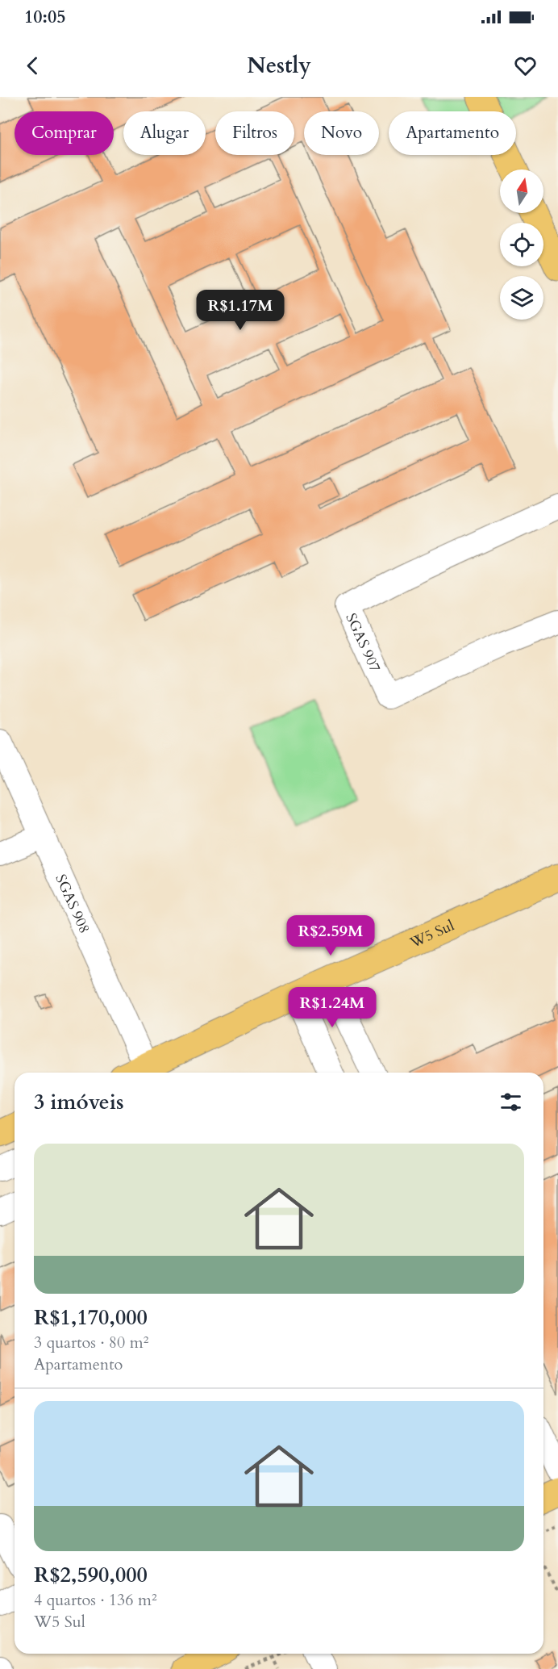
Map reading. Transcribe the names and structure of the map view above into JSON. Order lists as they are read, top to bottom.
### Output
{
  "streets": {
    "main road": ["W5 Sul"],
    "street": ["SGAS 907", "SGAS 908"]
  },
  "crossings": [
    ["SGAS 908", "W5 Sul"]
  ],
  "north": "top",
  "page": {
    "status": "10:05",
    "header": "Nestly",
    "chip": [
      "Comprar",
      "Alugar",
      "Filtros",
      "Novo",
      "Apartamento"
    ],
    "price": ["R$1.17M", "R$2.59M", "R$1.24M"],
    "heading": "3 imóveis",
    "list": [
      {
        "name": "R$1,170,000",
        "note": "3 quartos · 80 m² · Apartamento"
      },
      {
        "name": "R$2,590,000",
        "note": "4 quartos · 136 m² · W5 Sul"
      }
    ]
  }
}
